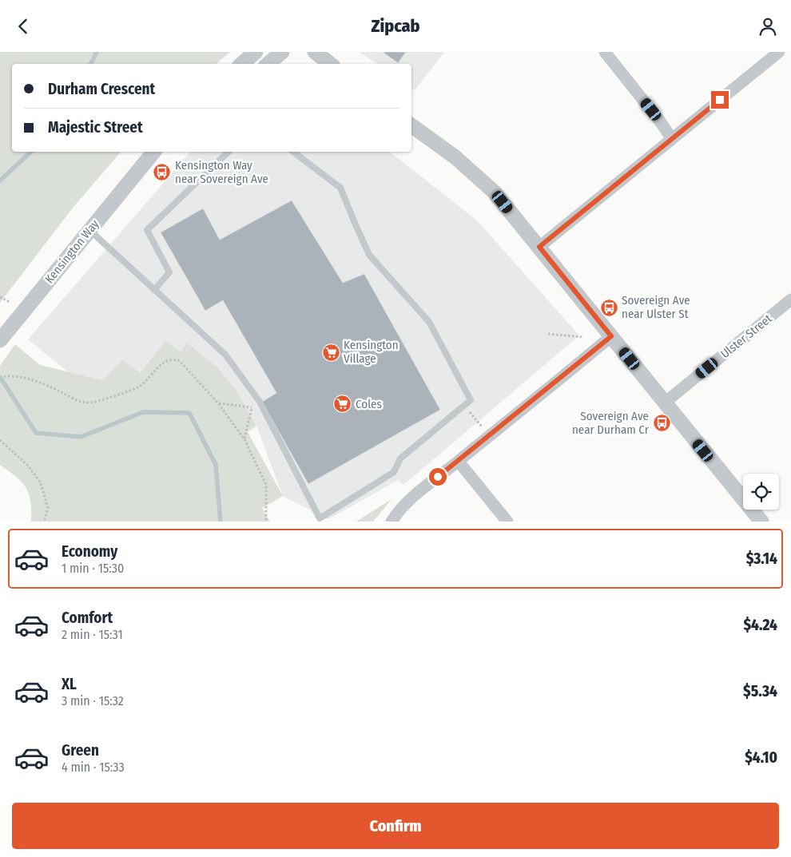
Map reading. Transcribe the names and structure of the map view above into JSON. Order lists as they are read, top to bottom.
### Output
{
  "streets": {
    "street": ["Kensington Way", "Ulster Street"]
  },
  "places": {
    "bus stop": ["Kensington Way near Sovereign Ave", "Sovereign Ave near Ulster St", "Sovereign Ave near Durham Cr"],
    "supermarket": ["Kensington Village", "Coles"]
  },
  "page": {
    "header": "Zipcab",
    "banner": ["Durham Crescent", "Majestic Street"],
    "list": [
      {
        "name": "Economy",
        "note": "1 min · 15:30",
        "value": "$3.14"
      },
      {
        "name": "Comfort",
        "note": "2 min · 15:31",
        "value": "$4.24"
      },
      {
        "name": "XL",
        "note": "3 min · 15:32",
        "value": "$5.34"
      },
      {
        "name": "Green",
        "note": "4 min · 15:33",
        "value": "$4.10"
      }
    ],
    "buttons": "Confirm"
  }
}
